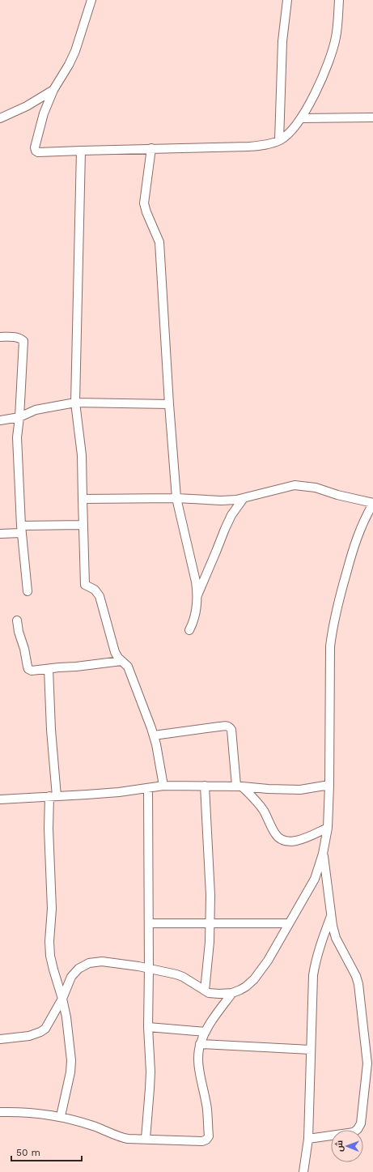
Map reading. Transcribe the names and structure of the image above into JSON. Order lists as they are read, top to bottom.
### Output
{
  "scale_bar": "50 m",
  "north": "left"
}
